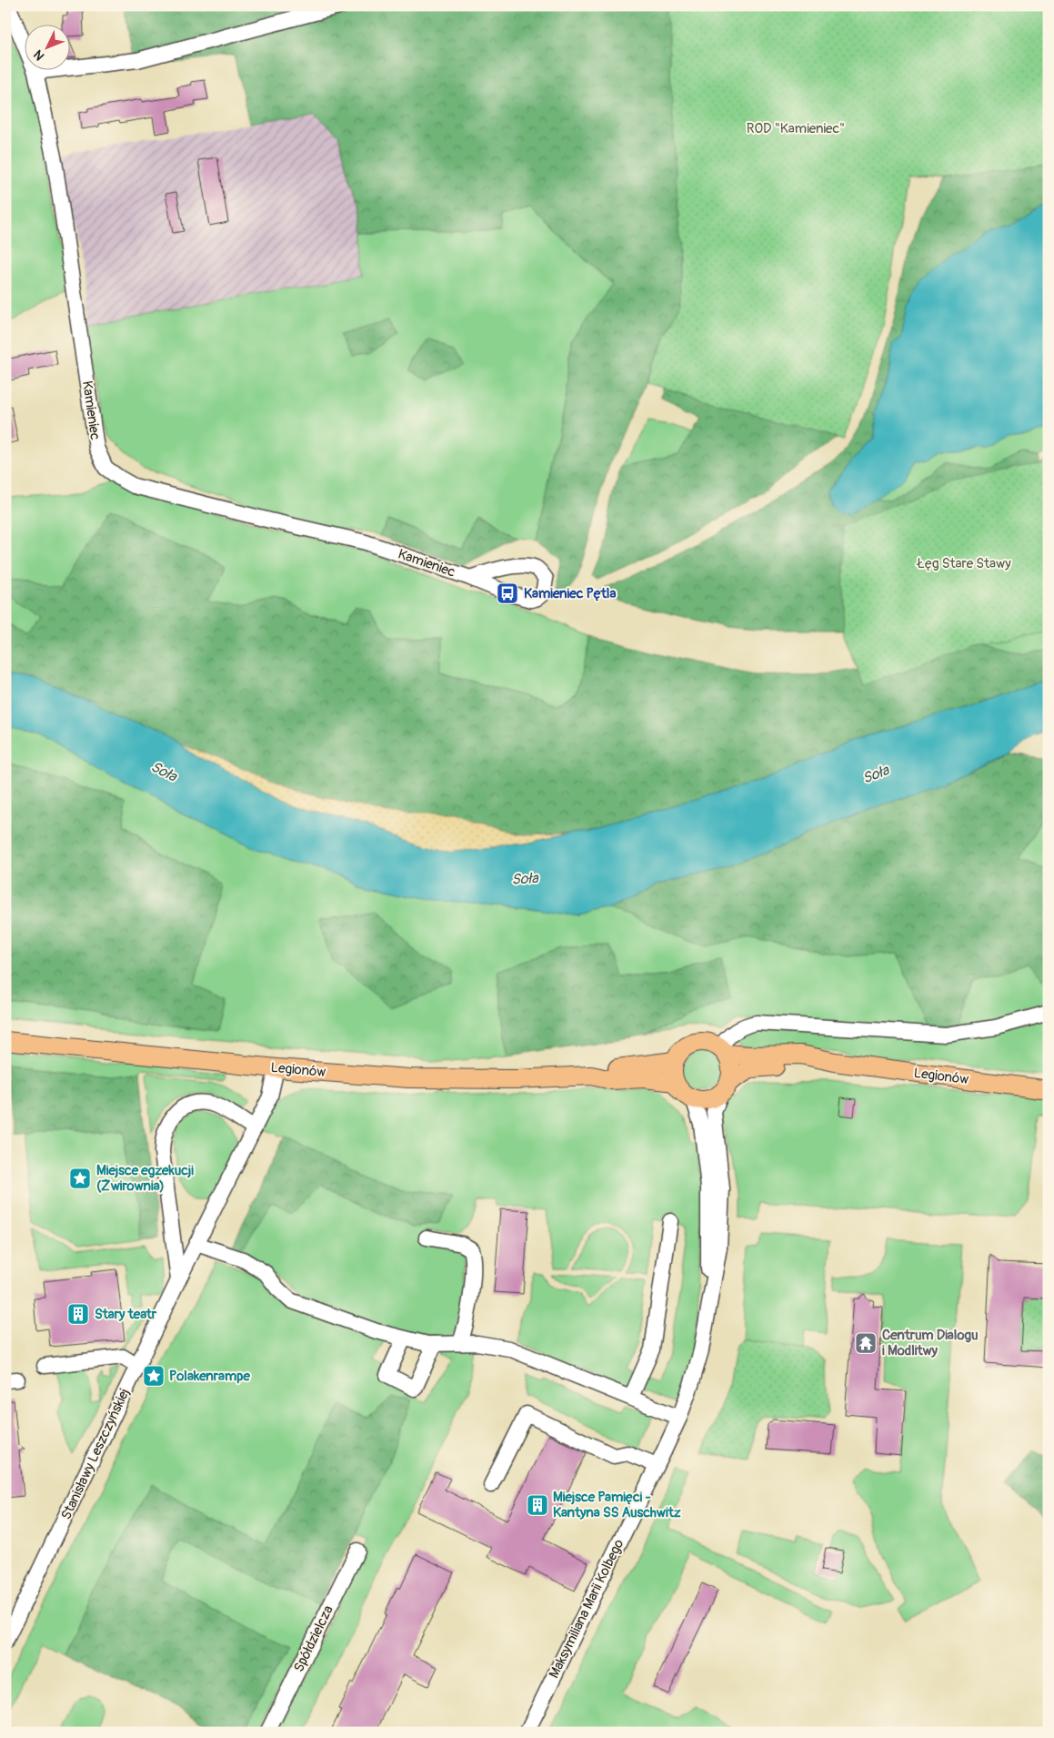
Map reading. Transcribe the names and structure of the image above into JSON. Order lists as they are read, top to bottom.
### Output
{
  "streets": {
    "main road": ["Legionów"],
    "street": [
      "Kamieniec",
      "Stanisławy Leszczyńskiej",
      "Maksymiliana Marii Kolbego",
      "Spółdzielcza"
    ]
  },
  "crossings": [
    ["Legionów", "Stanisławy Leszczyńskiej"],
    ["Legionów", "Maksymiliana Marii Kolbego"]
  ],
  "water": ["Soła"],
  "parks": ["ROD \"Kamieniec\"", "Łęg Stare Stawy"],
  "places": {
    "bus stop": ["Kamieniec Pętla"],
    "place": ["Miejsce egzekucji (Żwirownia)", "Polakenrampe"],
    "building": ["Stary teatr", "Miejsce Pamięci - Kantyna SS Auschwitz"],
    "temple": ["Centrum Dialogu i Modlitwy"]
  },
  "north": "bottom left"
}
